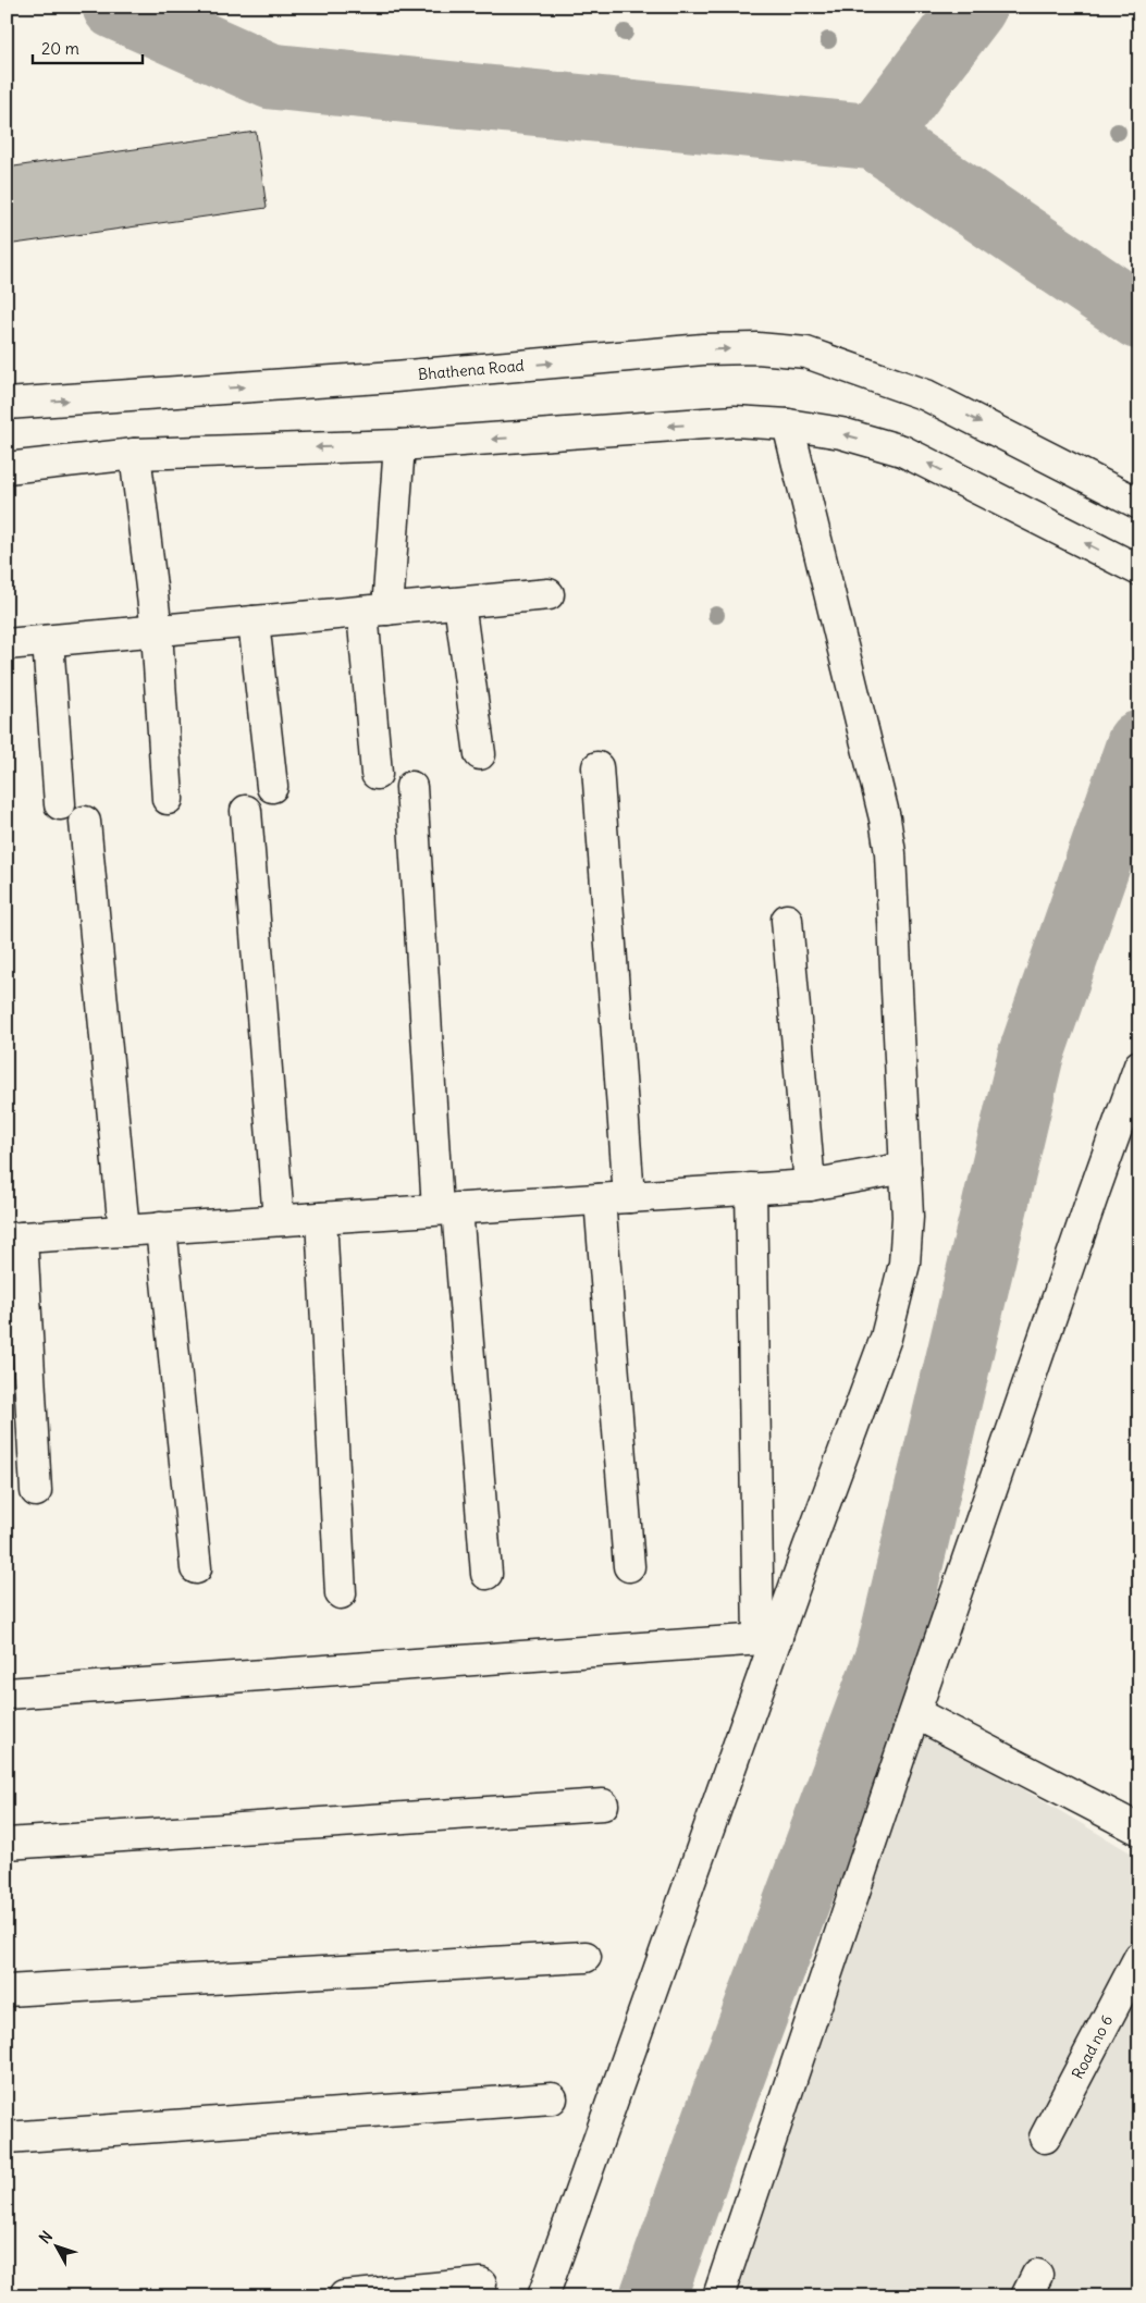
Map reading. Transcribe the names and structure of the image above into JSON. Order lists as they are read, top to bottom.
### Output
{
  "streets": {
    "street": ["Bhathena Road", "Road no 6"]
  },
  "scale_bar": "20 m",
  "north": "top left"
}
